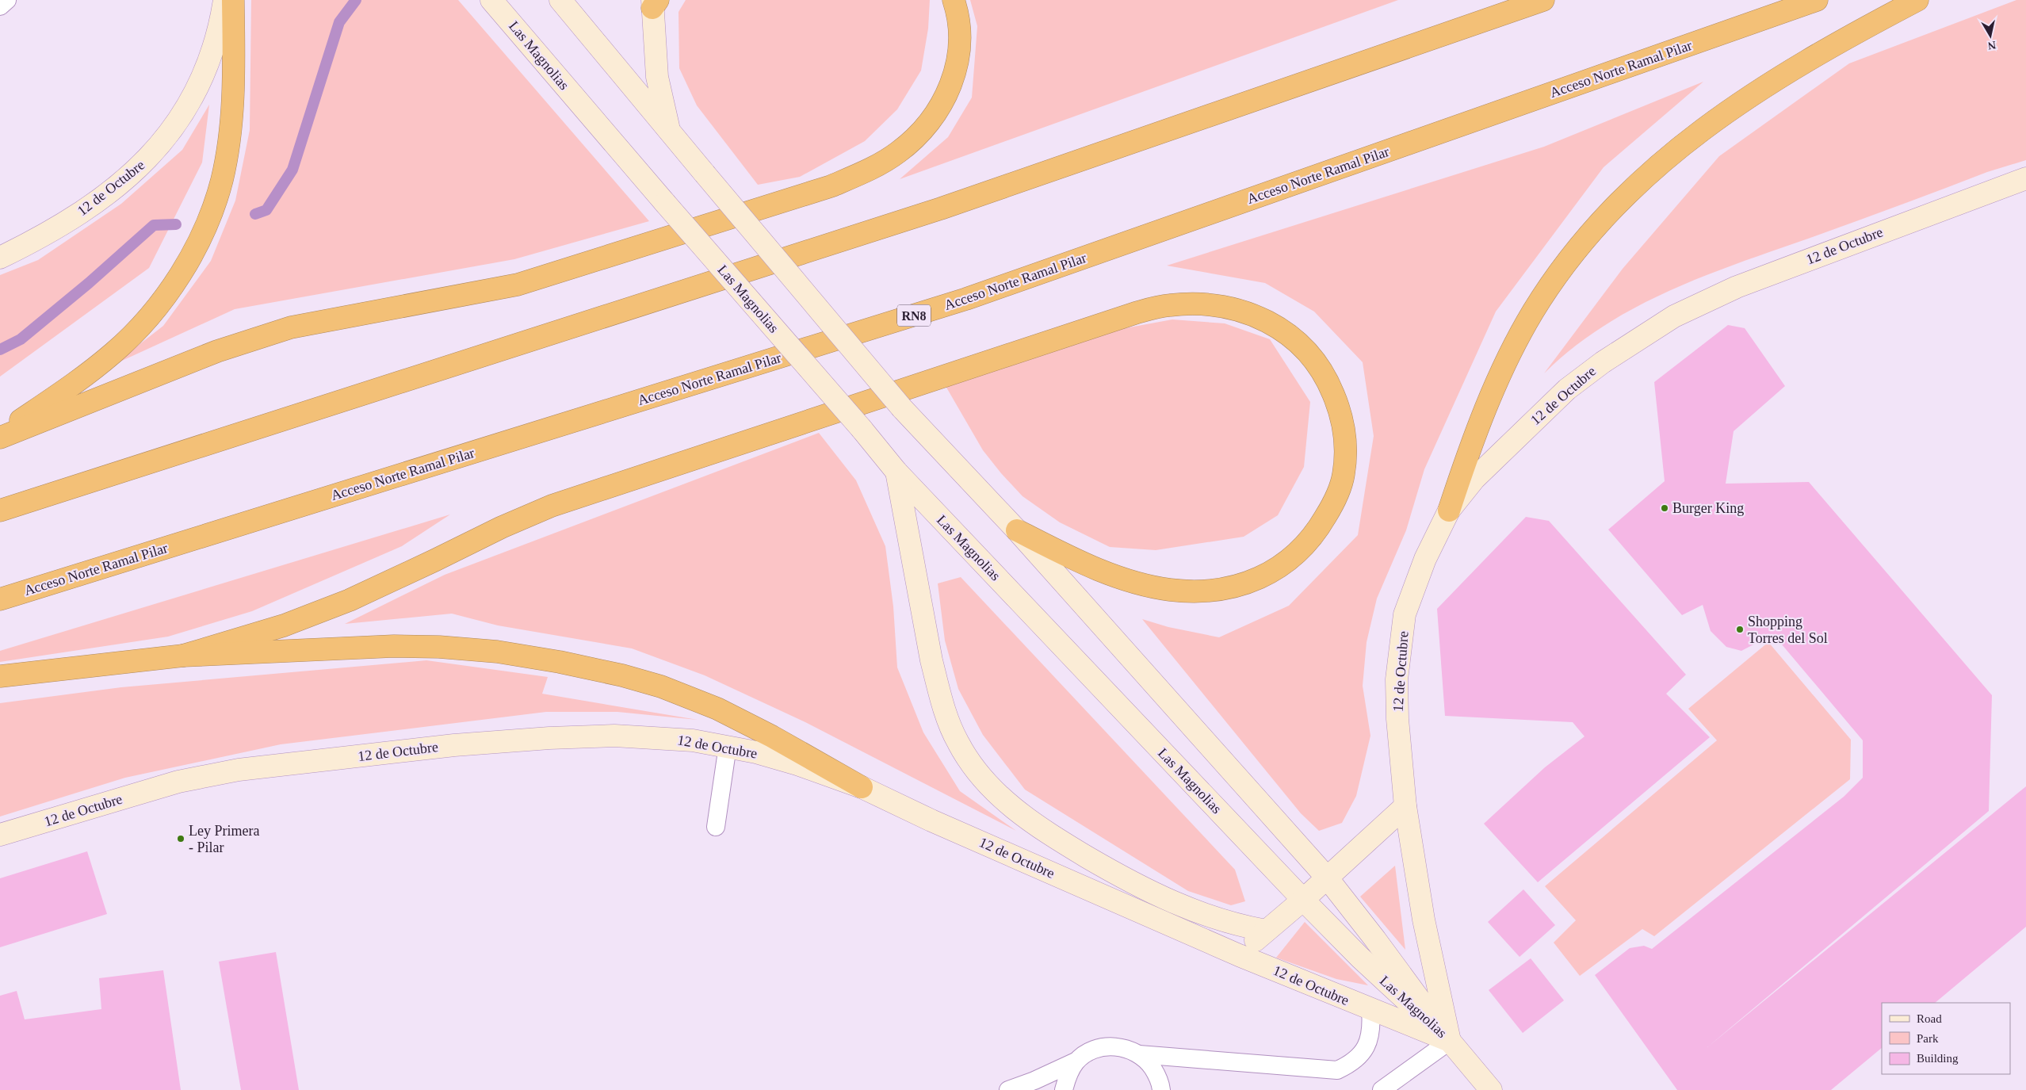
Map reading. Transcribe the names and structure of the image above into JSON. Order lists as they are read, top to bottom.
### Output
{
  "streets": {
    "highway": ["Acceso Norte Ramal Pilar", "RN8"],
    "street": ["Las Magnolias", "12 de Octubre"]
  },
  "crossings": [
    ["Las Magnolias", "12 de Octubre"]
  ],
  "places": ["Burger King", "Shopping Torres del Sol", "Ley Primera - Pilar"],
  "legend": ["Road", "Park", "Building"],
  "north": "bottom"
}
